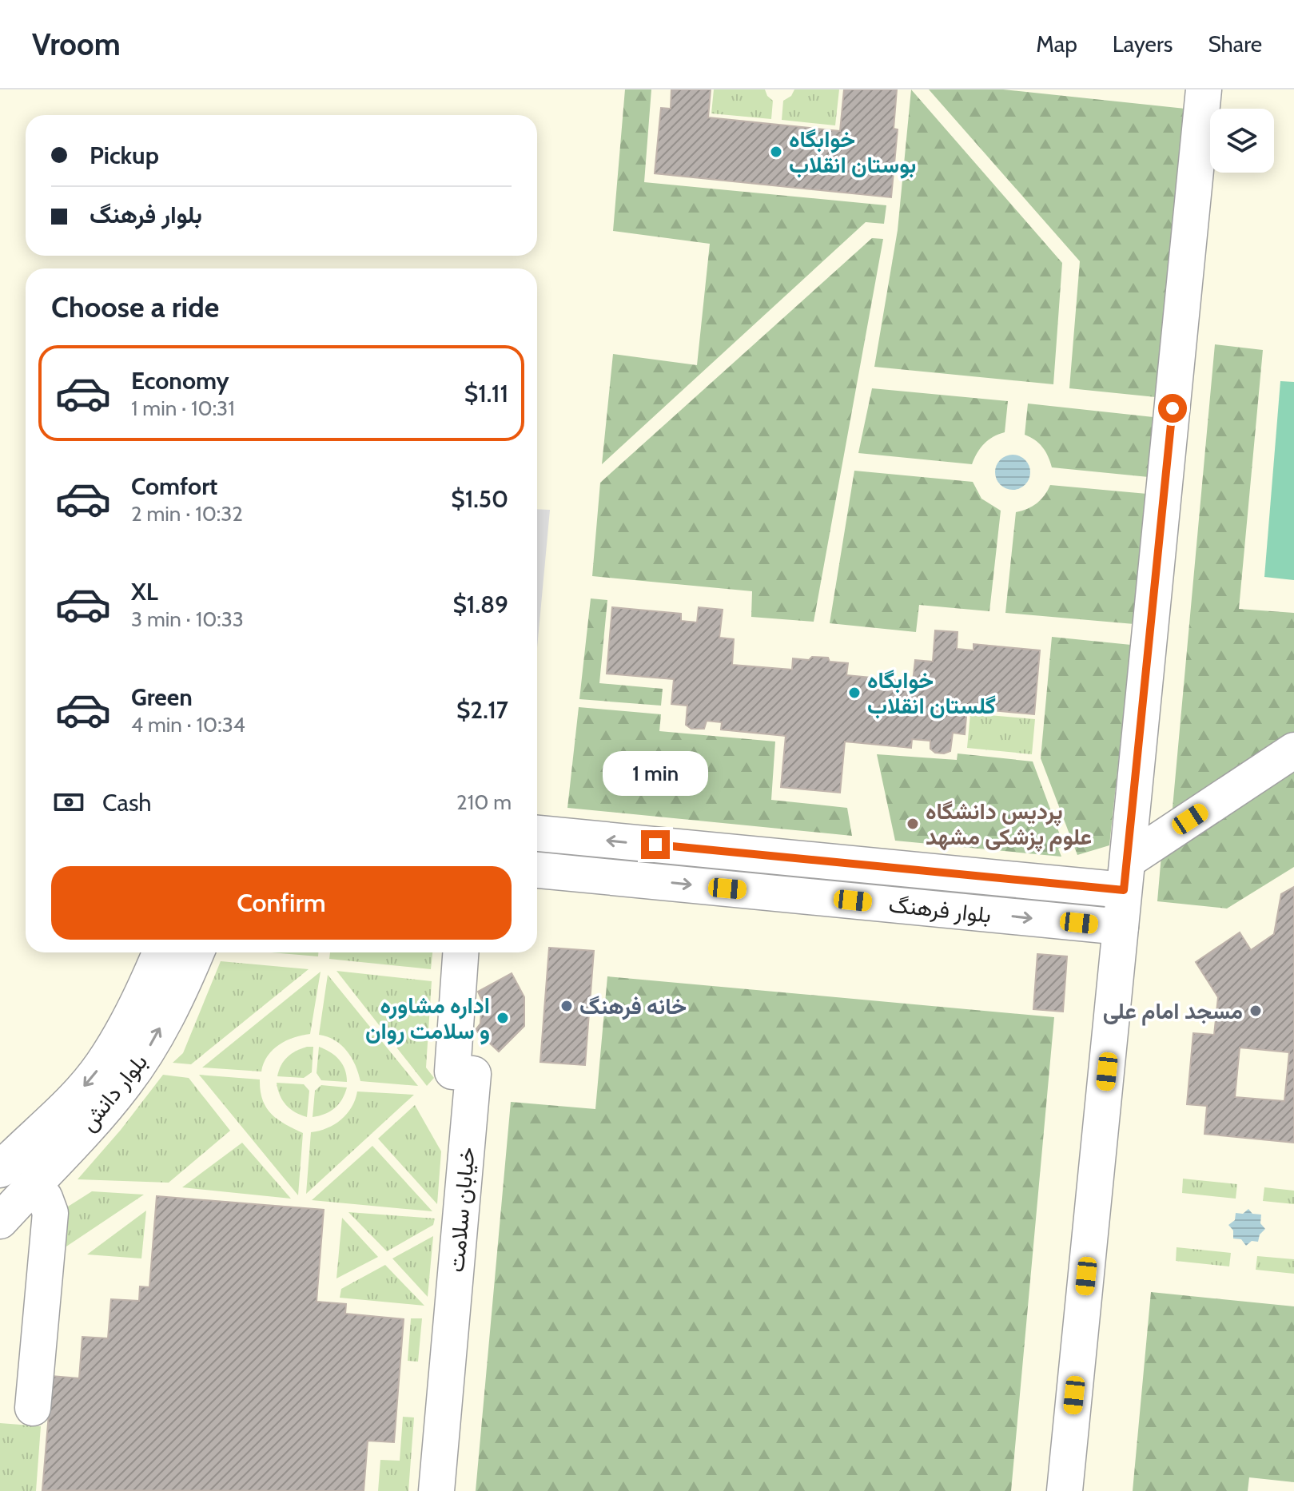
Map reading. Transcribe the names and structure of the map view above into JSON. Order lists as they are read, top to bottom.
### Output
{
  "streets": {
    "lane": ["بلوار فرهنگ", "بلوار دانش", "خیابان سلامت"]
  },
  "places": [
    "خوابگاه بوستان انقلاب",
    "خوابگاه گلستان انقلاب",
    "پردیس دانشگاه علوم پزشکی مشهد",
    "خانه فرهنگ",
    "مسجد امام علی",
    "اداره مشاوره و سلامت روان"
  ],
  "page": {
    "header": "Vroom",
    "nav": ["Map", "Layers", "Share"],
    "banner": ["Pickup", "بلوار فرهنگ"],
    "heading": "Choose a ride",
    "list": [
      {
        "name": "Economy",
        "note": "1 min · 10:31",
        "value": "$1.11"
      },
      {
        "name": "Comfort",
        "note": "2 min · 10:32",
        "value": "$1.50"
      },
      {
        "name": "XL",
        "note": "3 min · 10:33",
        "value": "$1.89"
      },
      {
        "name": "Green",
        "note": "4 min · 10:34",
        "value": "$2.17"
      }
    ],
    "bubble": "1 min",
    "pay": ["Cash", "210 m"],
    "buttons": "Confirm"
  }
}
